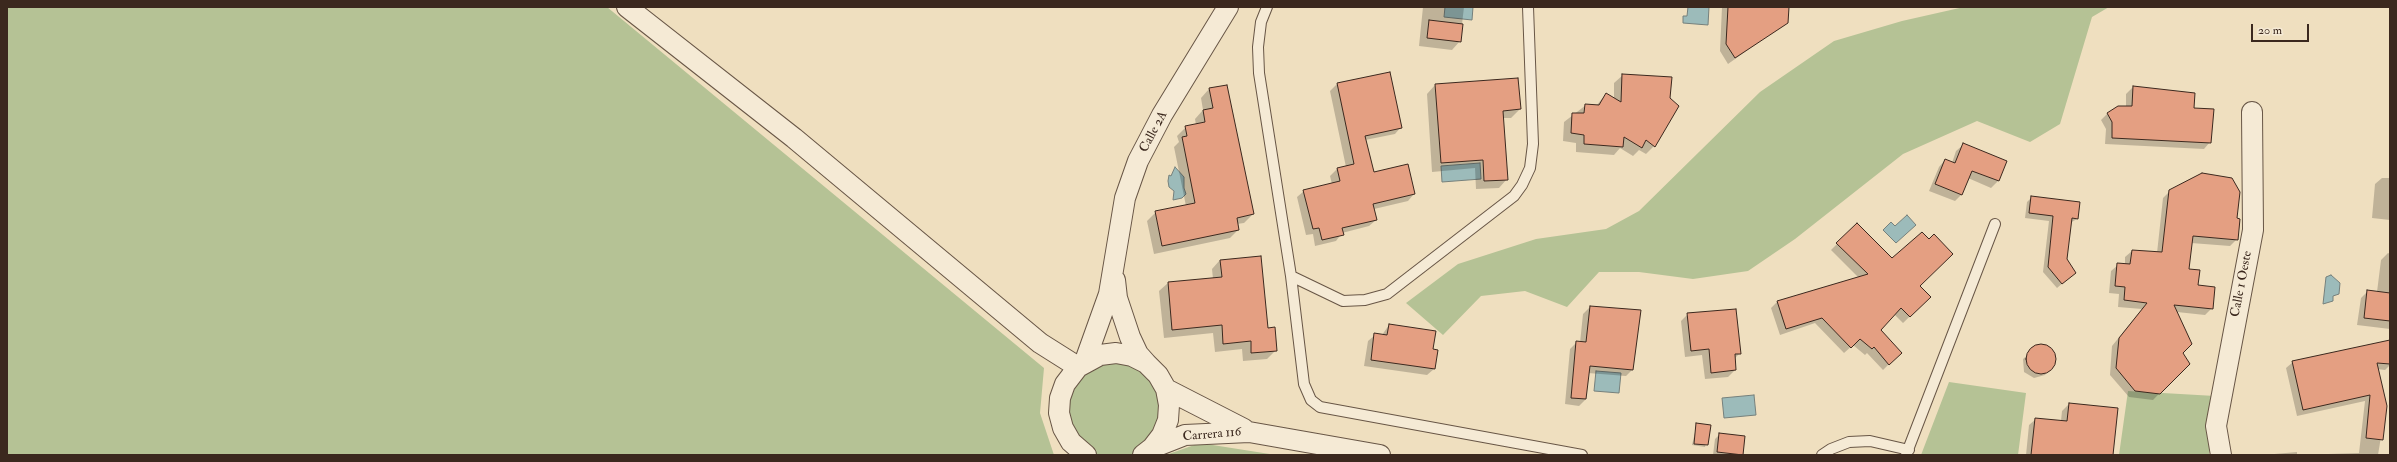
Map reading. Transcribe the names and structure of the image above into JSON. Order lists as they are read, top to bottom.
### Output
{
  "streets": {
    "street": ["Calle 2A", "Calle 1 Oeste", "Carrera 116"]
  },
  "scale_bar": "20 m"
}
